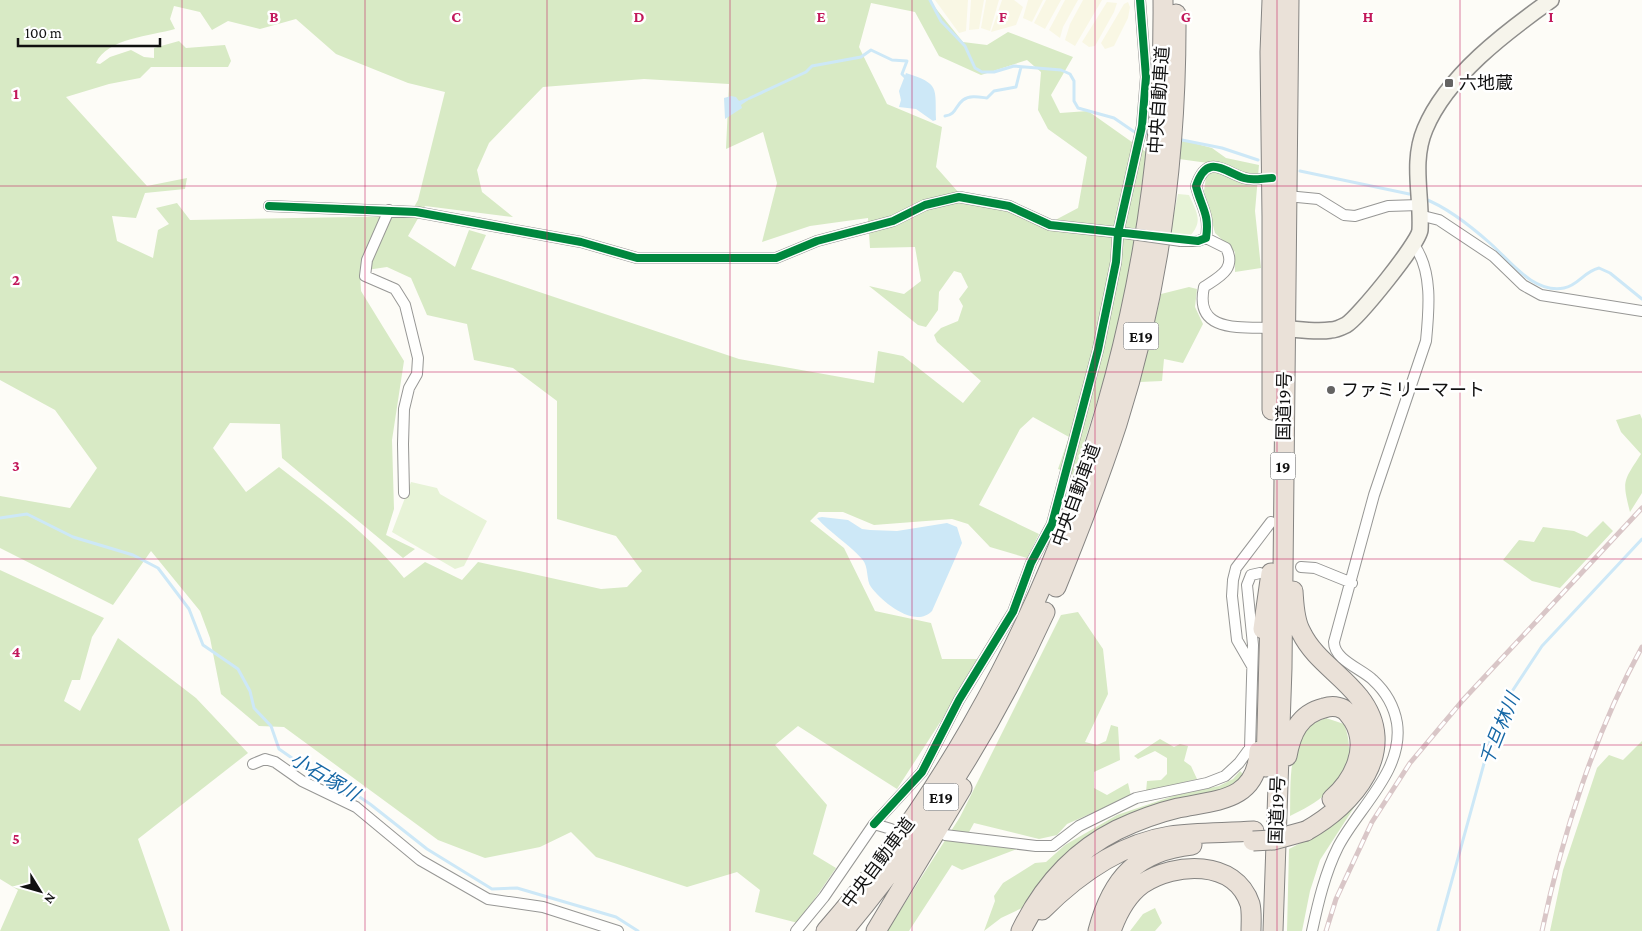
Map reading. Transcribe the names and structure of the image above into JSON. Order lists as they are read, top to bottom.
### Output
{
  "streets": {
    "highway": [
      "中央自動車道",
      "E19",
      "国道19号",
      "19"
    ]
  },
  "water": ["千旦林川", "小石塚川"],
  "places": {
    "transit": ["六地蔵"],
    "other": ["ファミリーマート"]
  },
  "scale_bar": "100 m",
  "north": "bottom right",
  "grid": {
    "columns": [
      "B",
      "C",
      "D",
      "E",
      "F",
      "G",
      "H",
      "I"
    ],
    "rows": [
      "1",
      "2",
      "3",
      "4",
      "5"
    ]
  }
}
